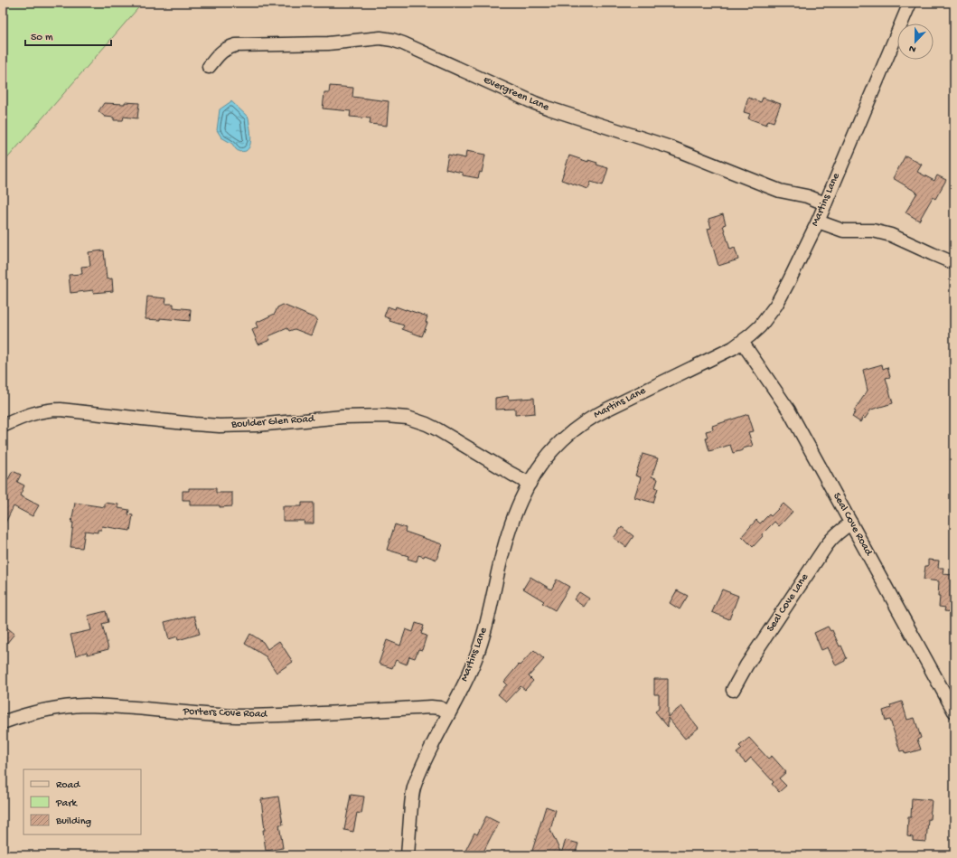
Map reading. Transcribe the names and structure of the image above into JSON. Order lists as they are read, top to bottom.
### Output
{
  "streets": {
    "street": [
      "Evergreen Lane",
      "Martins Lane",
      "Boulder Glen Road",
      "Seal Cove Road",
      "Seal Cove Lane",
      "Porters Cove Road"
    ]
  },
  "crossings": [
    ["Evergreen Lane", "Martins Lane"],
    ["Martins Lane", "Boulder Glen Road"],
    ["Martins Lane", "Seal Cove Road"],
    ["Martins Lane", "Porters Cove Road"],
    ["Seal Cove Road", "Seal Cove Lane"]
  ],
  "legend": ["Road", "Park", "Building"],
  "scale_bar": "50 m",
  "north": "bottom"
}
